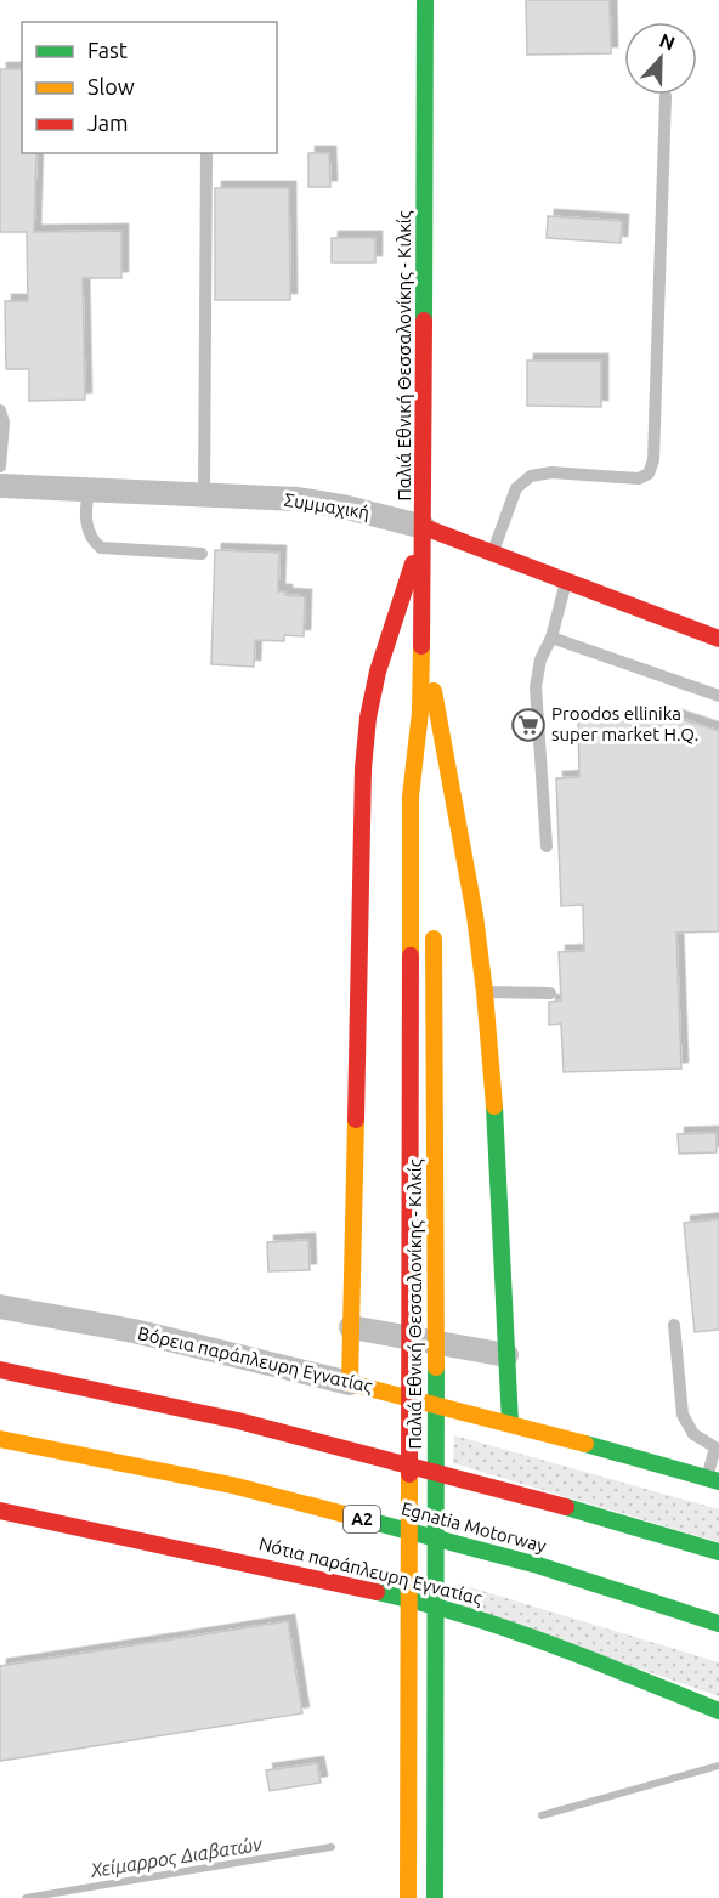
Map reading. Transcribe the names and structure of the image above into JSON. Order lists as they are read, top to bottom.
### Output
{
  "streets": {
    "main road": [
      "Παλιά Εθνική Θεσσαλονίκης - Κιλκίς",
      "Συμμαχική",
      "Βόρεια παράπλευρη Εγνατίας",
      "Α2",
      "Egnatia Motorway",
      "Νότια παράπλευρη Εγνατίας"
    ]
  },
  "crossings": [
    ["Παλιά Εθνική Θεσσαλονίκης - Κιλκίς", "Συμμαχική"]
  ],
  "water": ["Χείμαρρος Διαβατών"],
  "places": {
    "supermarket": ["Proodos ellinika super market H.Q."]
  },
  "legend": ["Fast", "Slow", "Jam"],
  "north": "top"
}
